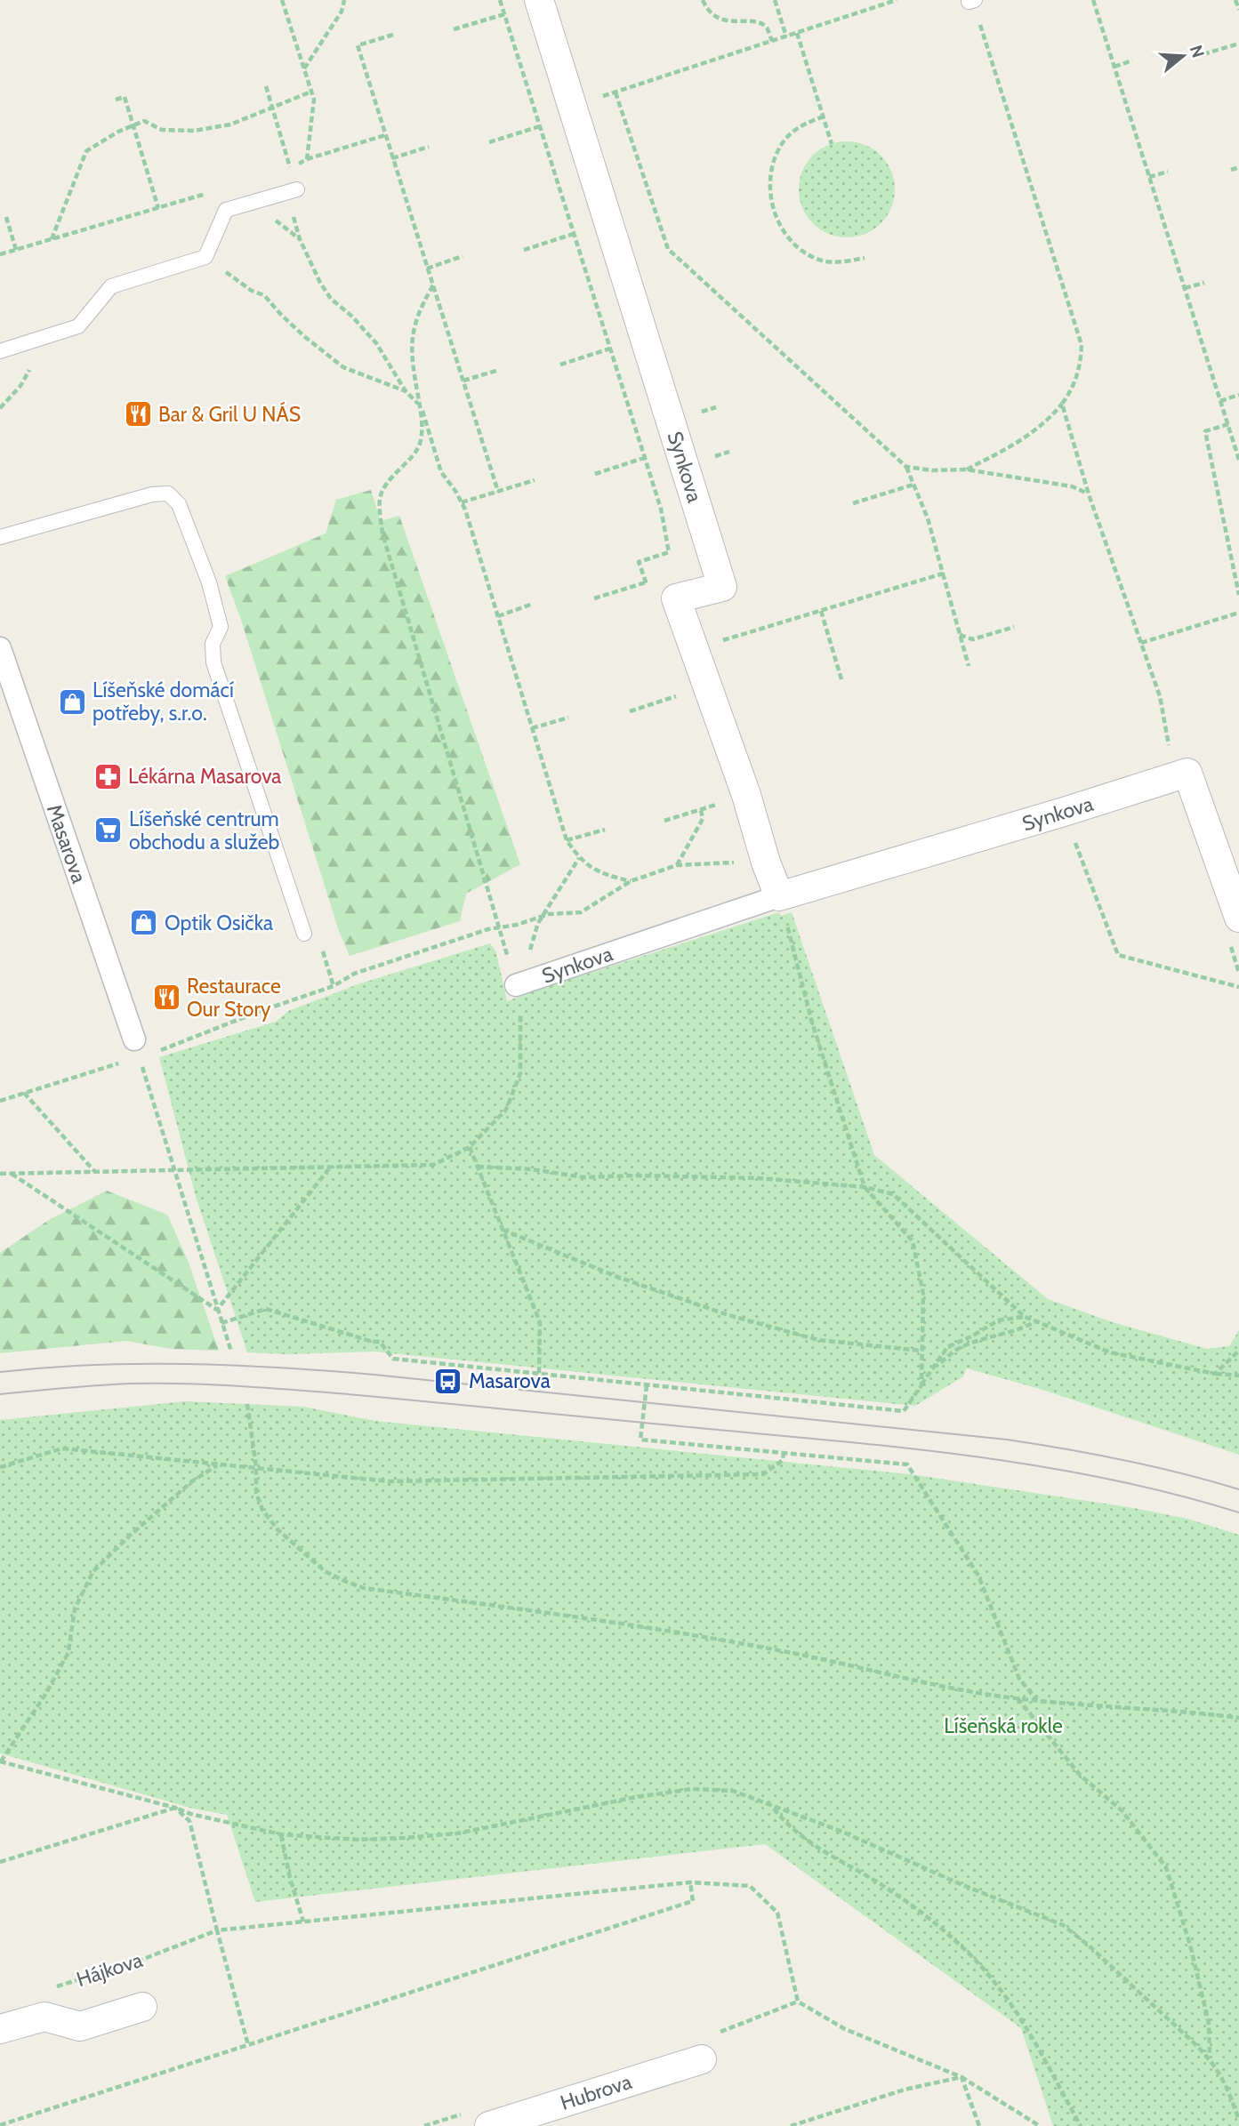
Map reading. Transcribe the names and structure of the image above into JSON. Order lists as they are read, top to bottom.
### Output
{
  "streets": {
    "street": ["Synkova", "Masarova", "Hubrova"],
    "path": ["Hájkova"]
  },
  "parks": ["Líšeňská rokle"],
  "places": {
    "restaurant": ["Bar & Gril U NÁS", "Restaurace Our Story"],
    "shop": ["Líšeňské domácí potřeby, s.r.o.", "Optik Osička"],
    "pharmacy": ["Lékárna Masarova"],
    "supermarket": ["Líšeňské centrum obchodu a služeb"],
    "bus stop": ["Masarova"]
  },
  "north": "right"
}
